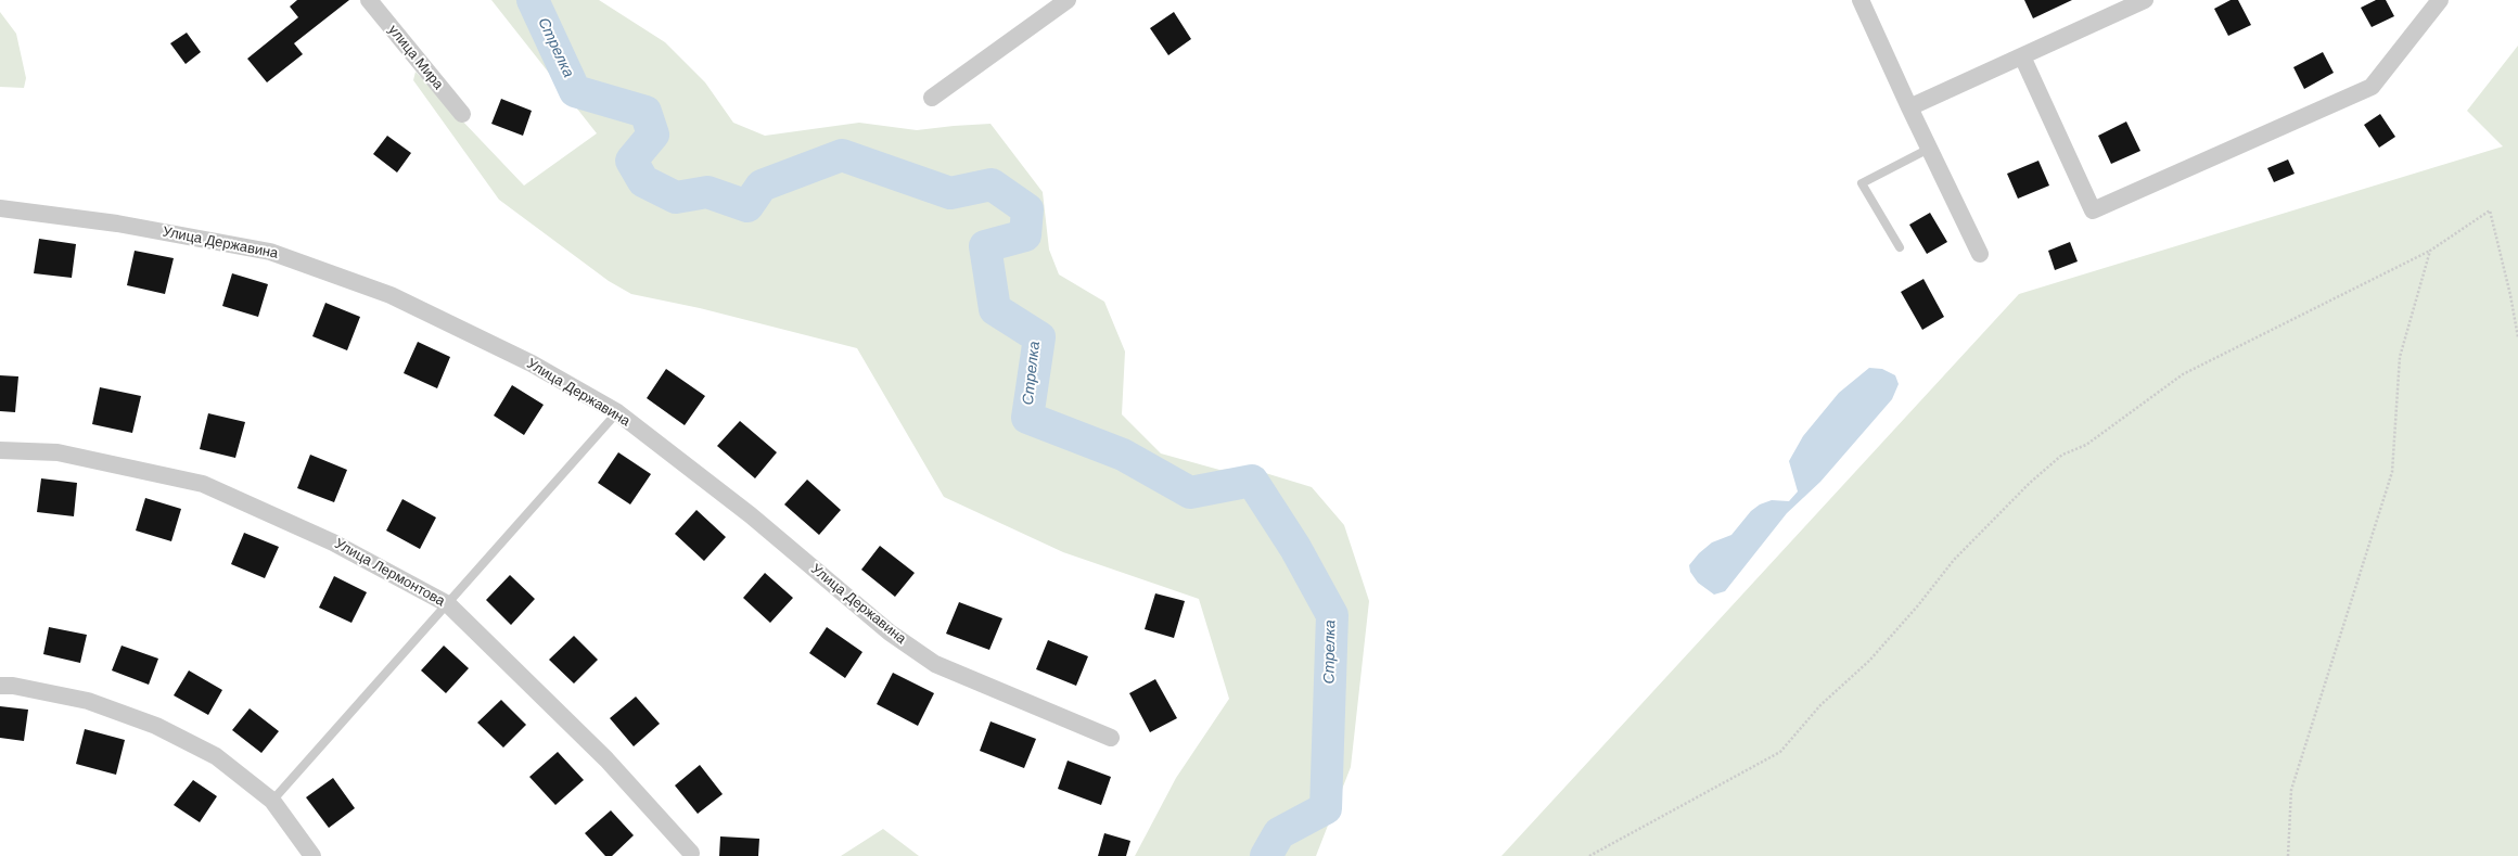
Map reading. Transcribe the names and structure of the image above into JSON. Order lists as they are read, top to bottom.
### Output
{
  "streets": {
    "street": ["улица Мира", "Улица Державина", "Улица Лермонтова"]
  },
  "water": ["Стрелка"]
}
